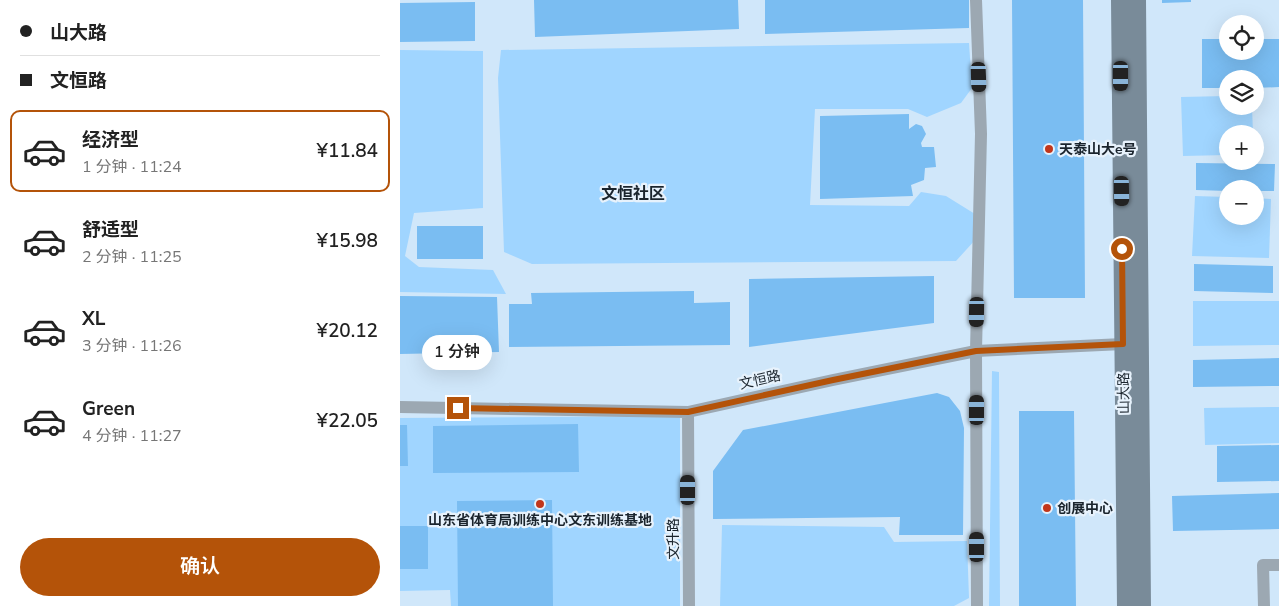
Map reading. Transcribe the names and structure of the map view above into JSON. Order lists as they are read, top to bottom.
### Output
{
  "streets": {
    "main road": ["山大路"],
    "street": ["文恒路", "文升路"]
  },
  "crossings": [
    ["文恒路", "山大路"],
    ["文恒路", "文升路"]
  ],
  "districts": ["文恒社区"],
  "places": ["天泰山大e号", "山东省体育局训练中心文东训练基地", "创展中心"],
  "page": {
    "banner": ["山大路", "文恒路"],
    "map_buttons": ["+", "−"],
    "list": [
      {
        "name": "经济型",
        "note": "1 分钟 · 11:24",
        "value": "¥11.84"
      },
      {
        "name": "舒适型",
        "note": "2 分钟 · 11:25",
        "value": "¥15.98"
      },
      {
        "name": "XL",
        "note": "3 分钟 · 11:26",
        "value": "¥20.12"
      },
      {
        "name": "Green",
        "note": "4 分钟 · 11:27",
        "value": "¥22.05"
      }
    ],
    "bubble": "1 分钟",
    "buttons": "确认"
  }
}
